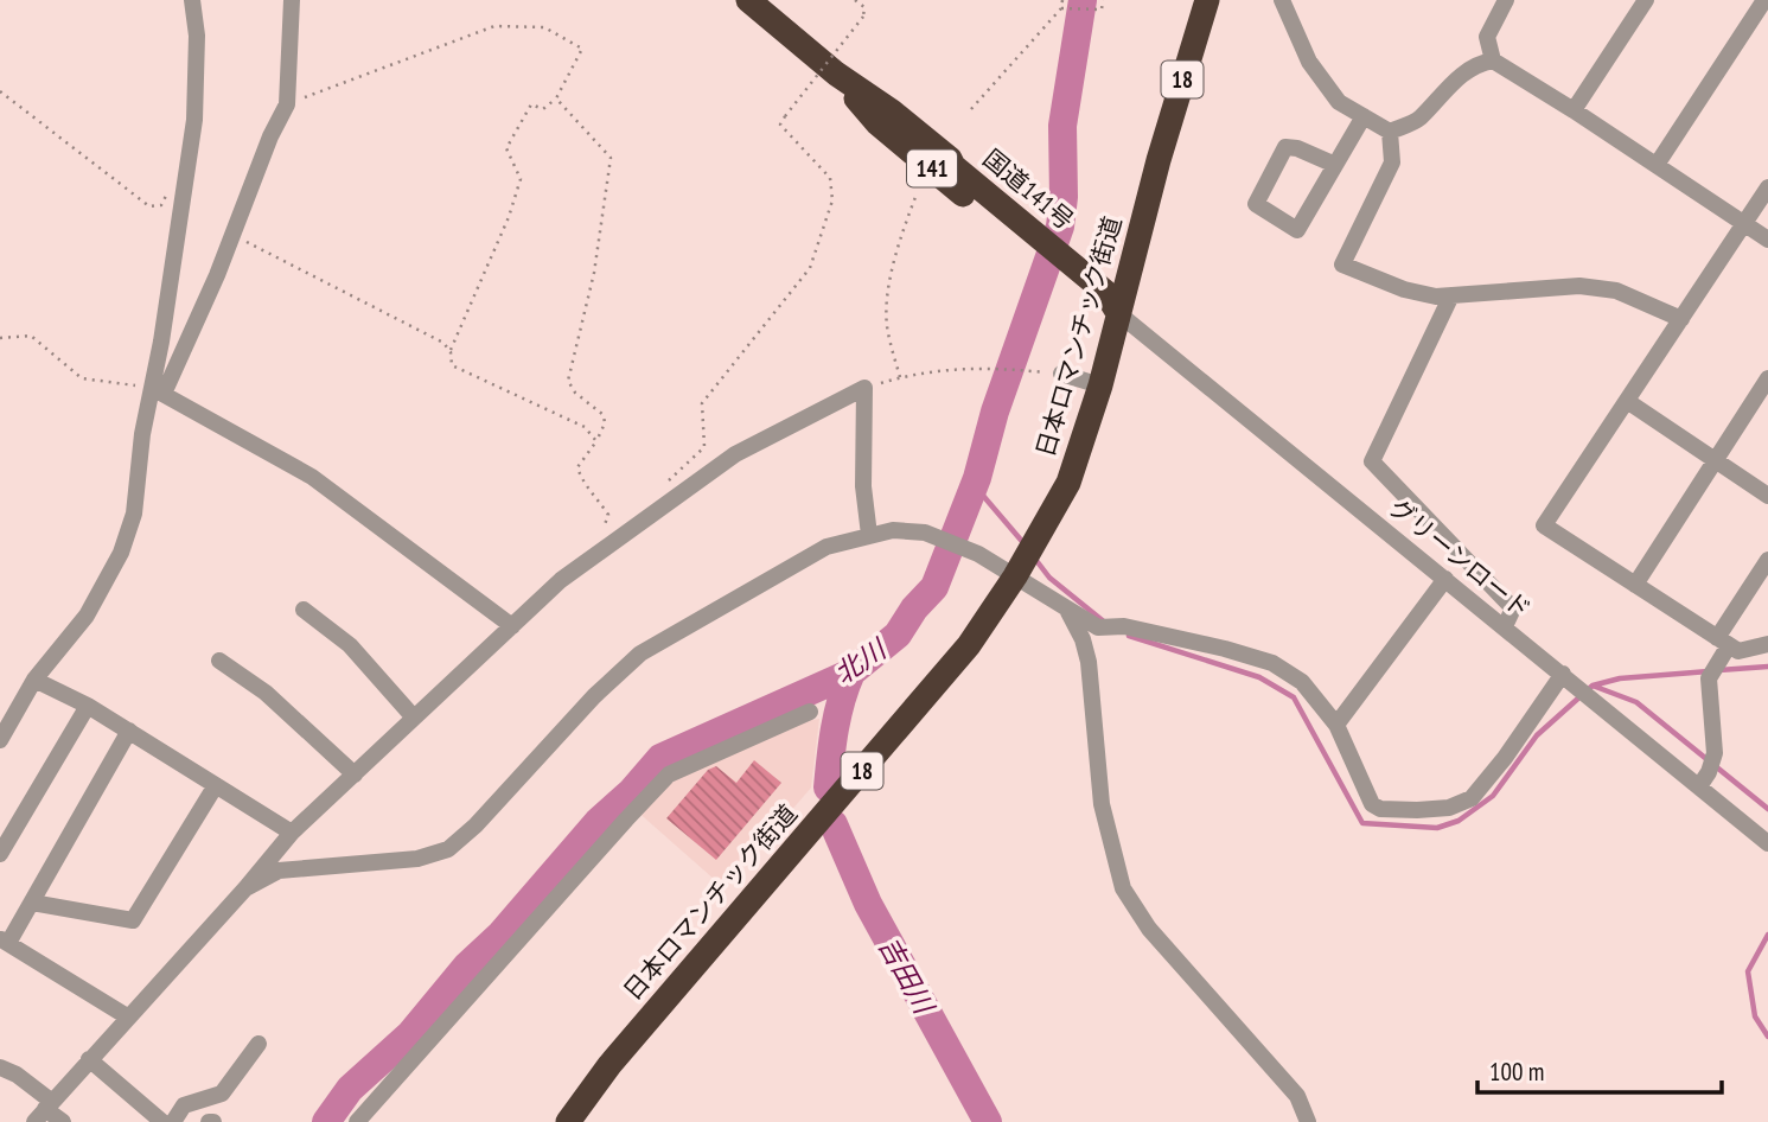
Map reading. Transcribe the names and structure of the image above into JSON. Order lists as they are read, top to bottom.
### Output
{
  "streets": {
    "highway": [
      "18",
      "141",
      "国道141号",
      "日本ロマンチック街道"
    ],
    "street": ["グリーンロード"]
  },
  "crossings": [
    ["国道141号", "日本ロマンチック街道"],
    ["国道141号", "グリーンロード"],
    ["日本ロマンチック街道", "グリーンロード"]
  ],
  "water": ["北川", "吉田川"],
  "scale_bar": "100 m"
}
